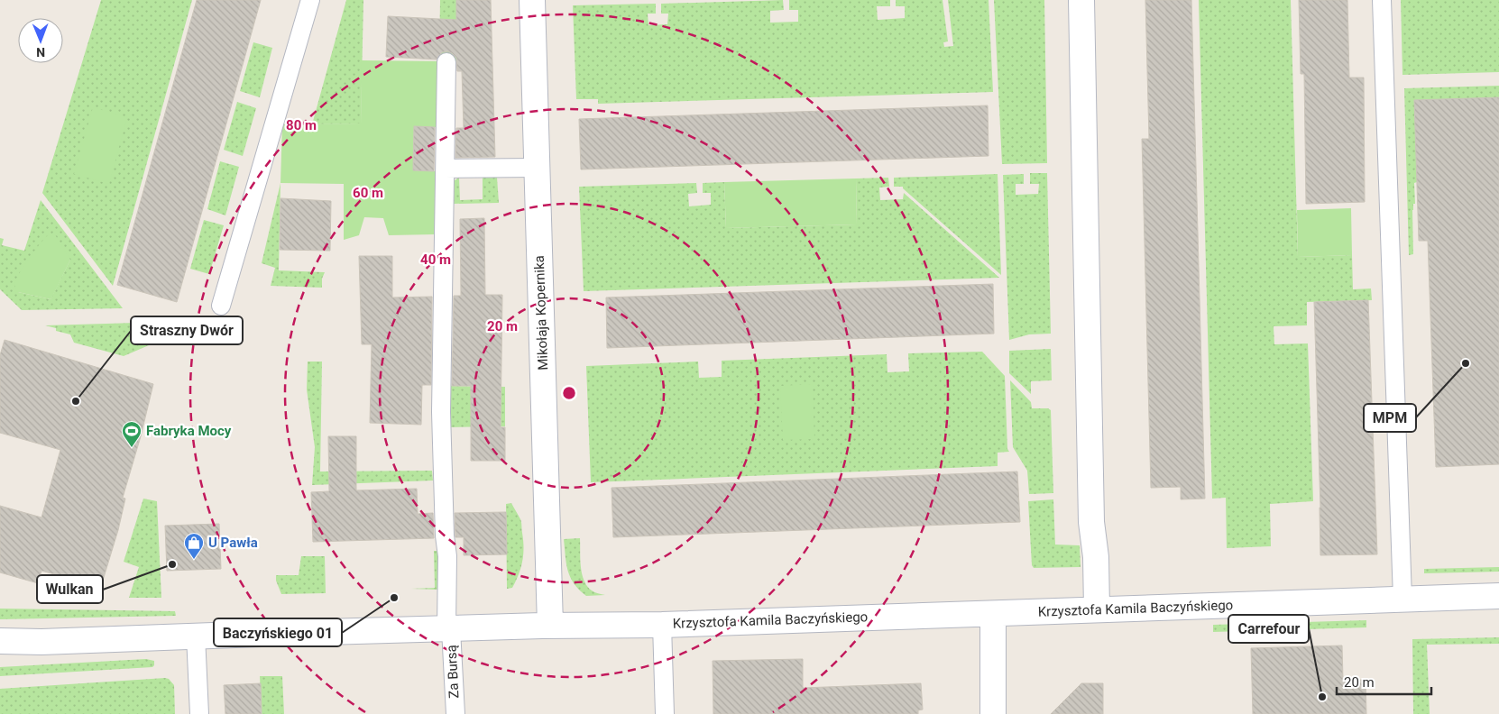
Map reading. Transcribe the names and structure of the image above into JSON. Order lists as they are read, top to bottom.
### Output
{
  "streets": {
    "street": ["Mikołaja Kopernika", "Krzysztofa Kamila Baczyńskiego"],
    "lane": ["Za Bursą"]
  },
  "crossings": [
    ["Mikołaja Kopernika", "Krzysztofa Kamila Baczyńskiego"],
    ["Krzysztofa Kamila Baczyńskiego", "Za Bursą"]
  ],
  "places": {
    "other": [
      "MPM",
      "Straszny Dwór",
      "Wulkan",
      "Baczyńskiego 01",
      "Carrefour"
    ],
    "sports": ["Fabryka Mocy"],
    "shop": ["U Pawła"]
  },
  "scale_bar": "20 m",
  "north": "bottom",
  "rings": [
    "80 m",
    "60 m",
    "40 m",
    "20 m"
  ]
}
